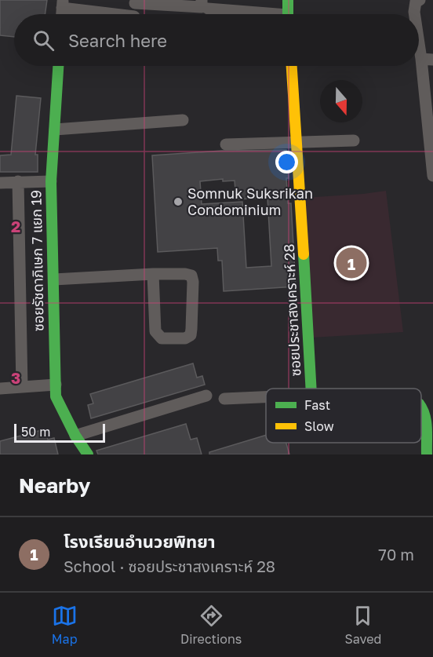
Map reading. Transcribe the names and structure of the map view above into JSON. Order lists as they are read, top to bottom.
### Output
{
  "streets": {
    "street": ["ซอยรัชดาภิเษก 7 แยก 19", "ซอยประชาสงเคราะห์ 28"]
  },
  "places": ["Somnuk Suksrikan Condominium"],
  "legend": ["Fast", "Slow"],
  "scale_bar": "50 m",
  "north": "bottom",
  "page": {
    "search": "Search here",
    "pins": "1",
    "scale": "50 m",
    "heading": "Nearby",
    "list": [
      {
        "mark": "1",
        "name": "โรงเรียนอำนวยพิทยา",
        "note": "School · ซอยประชาสงเคราะห์ 28",
        "value": "70 m"
      }
    ],
    "nav": ["Map", "Directions", "Saved"]
  },
  "grid": {
    "rows": ["2", "3"]
  }
}
